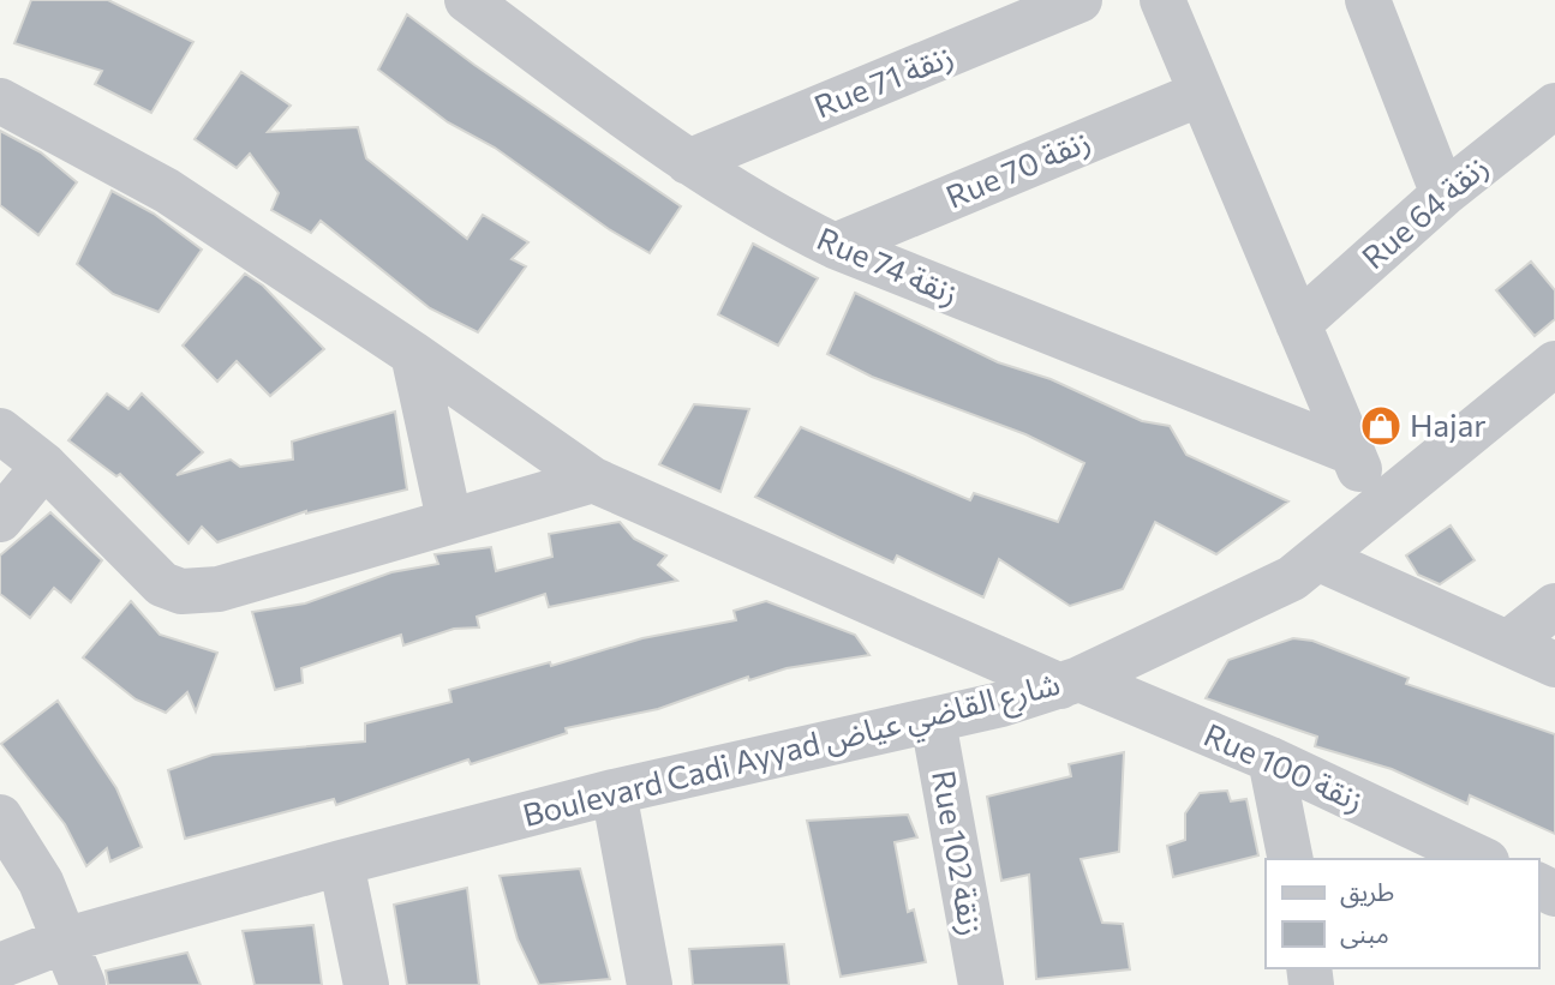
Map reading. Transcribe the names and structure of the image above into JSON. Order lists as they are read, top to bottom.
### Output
{
  "streets": {
    "street": [
      "Rue 71 زنقة",
      "Rue 70 زنقة",
      "Rue 64 زنقة",
      "Rue 74 زنقة",
      "Boulevard Cadi Ayyad شارع القاضي عياض",
      "Rue 100 زنقة",
      "Rue 102 زنقة"
    ]
  },
  "crossings": [
    ["Rue 71 زنقة", "Rue 74 زنقة"],
    ["Rue 70 زنقة", "Rue 74 زنقة"],
    ["Boulevard Cadi Ayyad شارع القاضي عياض", "Rue 100 زنقة"],
    ["Boulevard Cadi Ayyad شارع القاضي عياض", "Rue 102 زنقة"]
  ],
  "places": {
    "shop": ["Hajar"]
  },
  "legend": ["طريق", "مبنى"]
}
